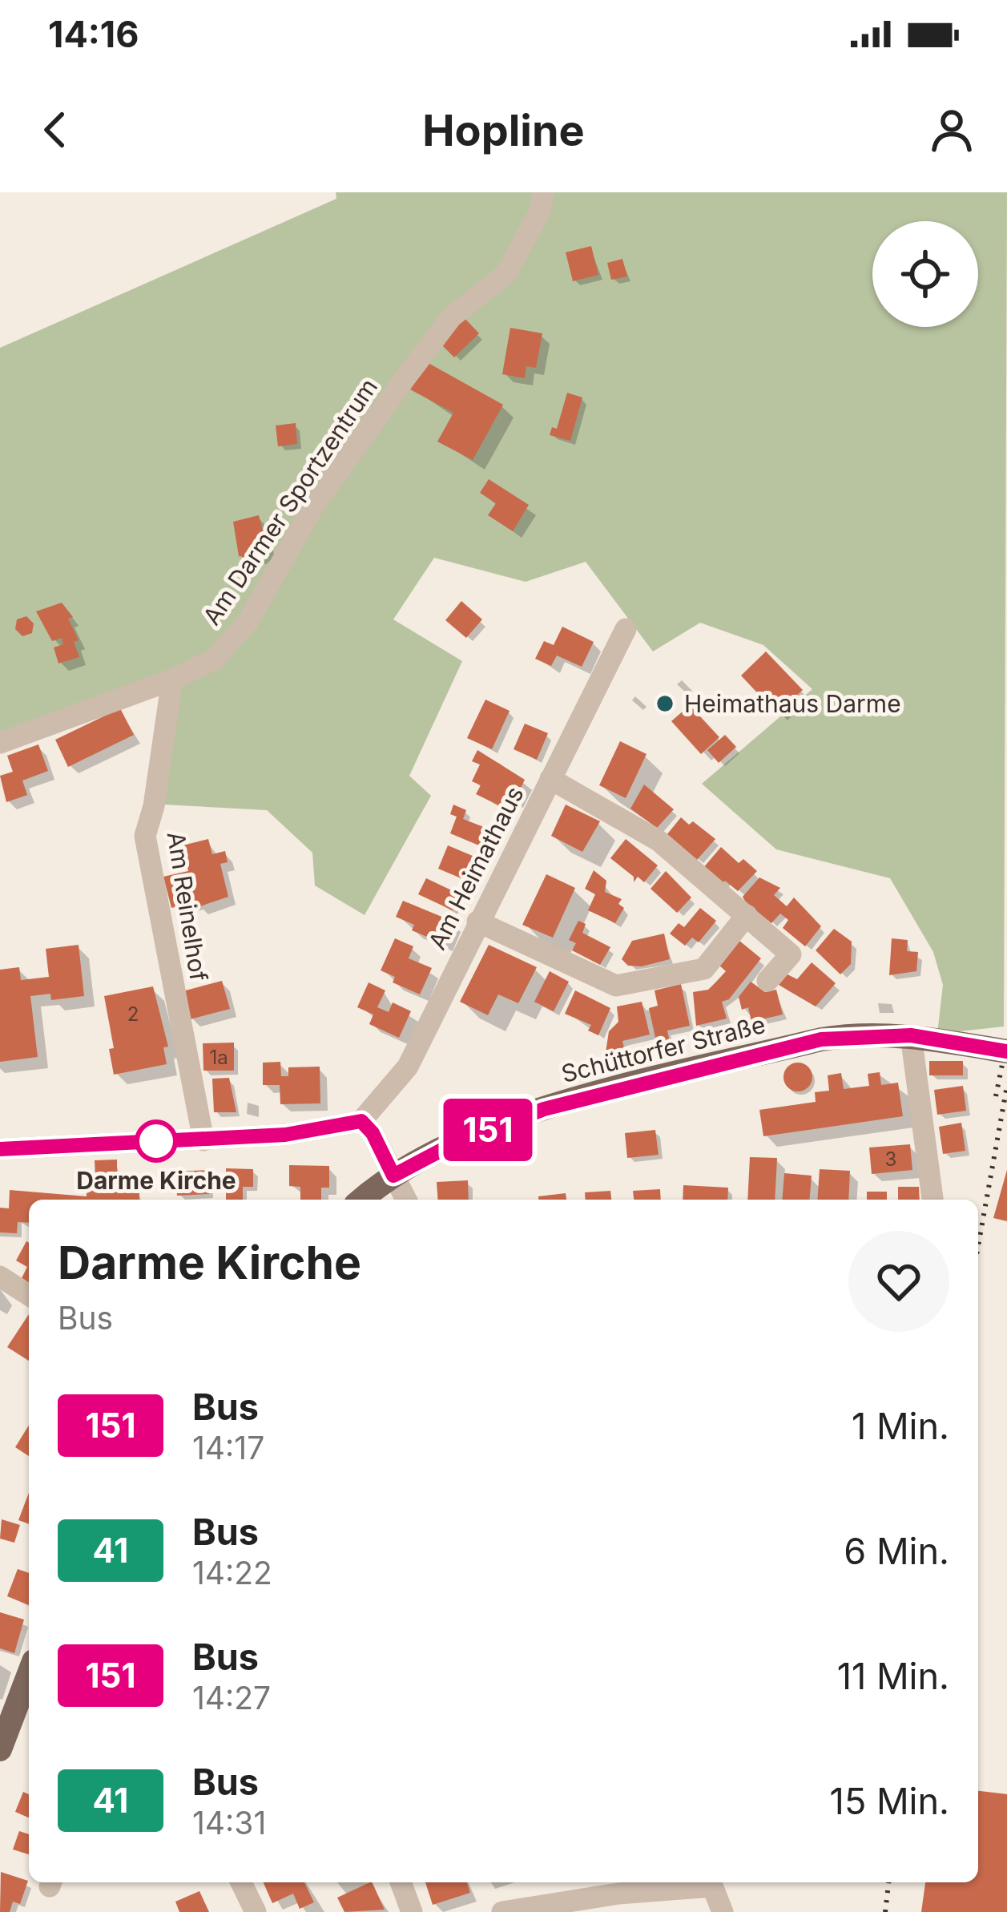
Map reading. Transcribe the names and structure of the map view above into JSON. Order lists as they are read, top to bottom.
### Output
{
  "streets": {
    "main road": ["Schüttorfer Straße"],
    "street": ["Am Darmer Sportzentrum", "Am Heimathaus", "Am Reinelhof"]
  },
  "crossings": [
    ["Am Darmer Sportzentrum", "Am Reinelhof"]
  ],
  "places": ["Heimathaus Darme", "Darme Kirche"],
  "lines": ["bus line 151"],
  "house_numbers": ["2", "1a", "3"],
  "page": {
    "status": "14:16",
    "header": "Hopline",
    "on_map": "151",
    "heading": ["Darme Kirche", "Bus"],
    "list": [
      {
        "mark": "151",
        "name": "Bus",
        "note": "14:17",
        "value": "1 Min."
      },
      {
        "mark": "41",
        "name": "Bus",
        "note": "14:22",
        "value": "6 Min."
      },
      {
        "mark": "151",
        "name": "Bus",
        "note": "14:27",
        "value": "11 Min."
      },
      {
        "mark": "41",
        "name": "Bus",
        "note": "14:31",
        "value": "15 Min."
      }
    ]
  }
}
